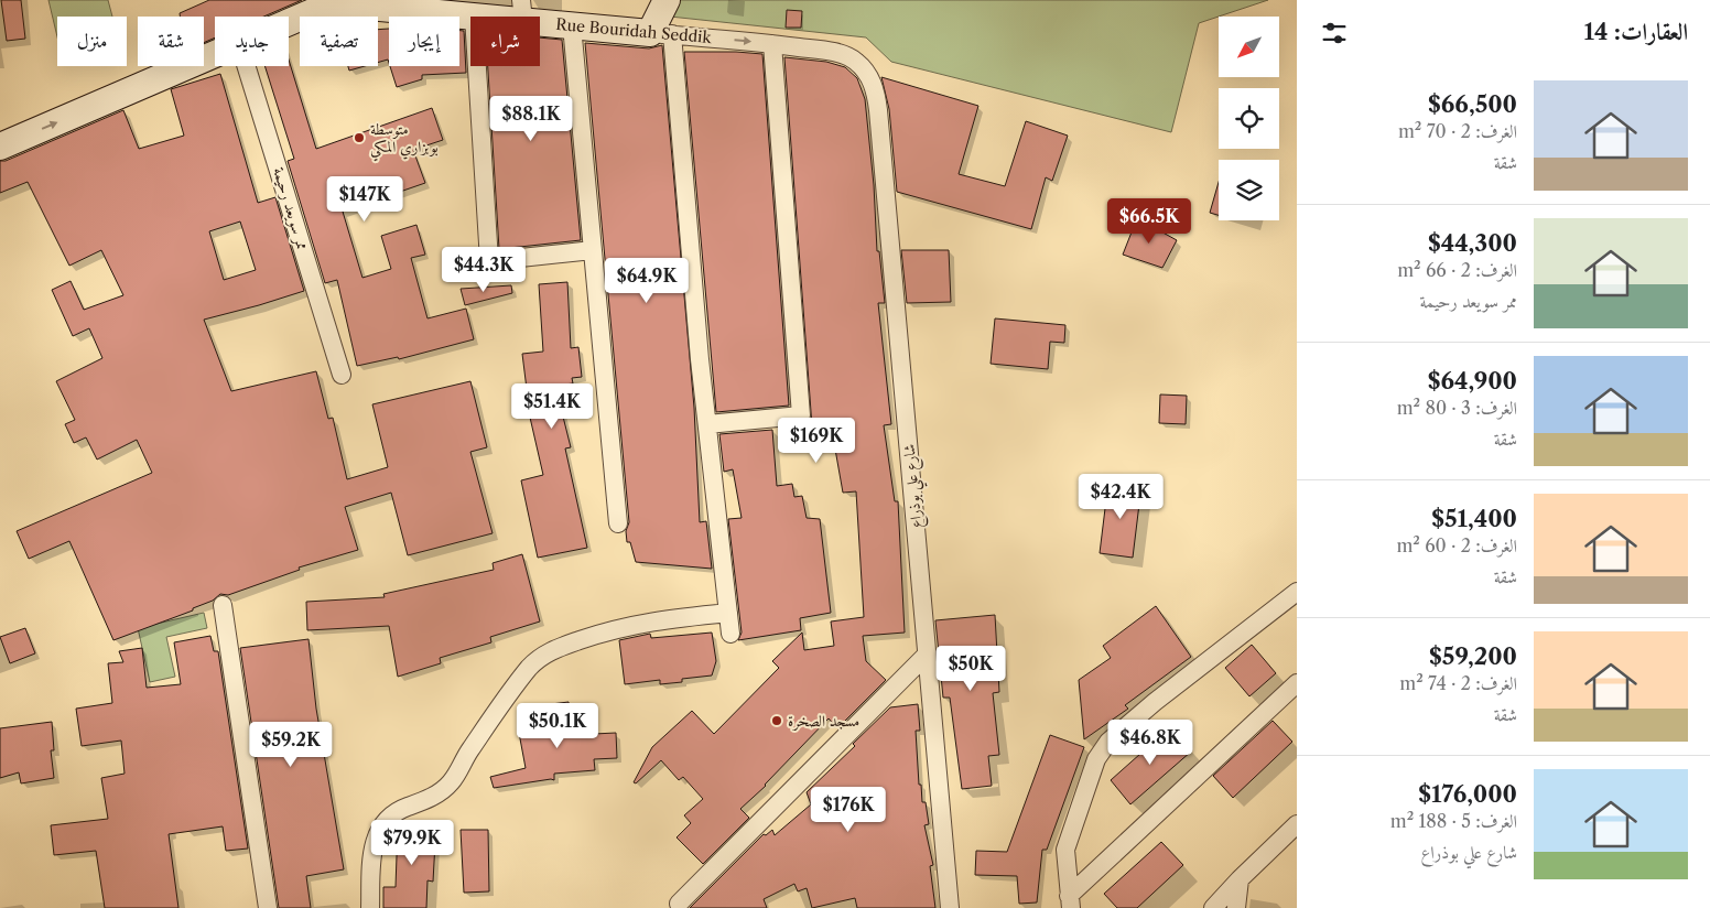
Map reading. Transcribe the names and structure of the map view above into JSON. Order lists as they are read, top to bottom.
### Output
{
  "streets": {
    "main road": ["Rue Bouridah Seddik"],
    "street": ["ممر سويعد رحيمة", "شارع علي بوذراع"]
  },
  "crossings": [
    ["Rue Bouridah Seddik", "شارع علي بوذراع"]
  ],
  "one_way": ["Rue Bouridah Seddik"],
  "places": ["متوسطة بوبزاري المكي", "مسجد الصخرة"],
  "north": "bottom left",
  "page": {
    "heading": "العقارات: 14",
    "chip": [
      "شراء",
      "إيجار",
      "تصفية",
      "جديد",
      "شقة",
      "منزل"
    ],
    "list": [
      {
        "name": "$66,500",
        "note": "الغرف: 2 · 70 m² · شقة"
      },
      {
        "name": "$44,300",
        "note": "الغرف: 2 · 66 m² · ممر سويعد رحيمة"
      },
      {
        "name": "$64,900",
        "note": "الغرف: 3 · 80 m² · شقة"
      },
      {
        "name": "$51,400",
        "note": "الغرف: 2 · 60 m² · شقة"
      },
      {
        "name": "$59,200",
        "note": "الغرف: 2 · 74 m² · شقة"
      },
      {
        "name": "$176,000",
        "note": "الغرف: 5 · 188 m² · شارع علي بوذراع"
      }
    ],
    "price": [
      "$88.1K",
      "$147K",
      "$66.5K",
      "$44.3K",
      "$64.9K",
      "$51.4K",
      "$169K",
      "$42.4K",
      "$50K",
      "$50.1K",
      "$46.8K",
      "$59.2K",
      "$176K",
      "$79.9K"
    ]
  }
}
